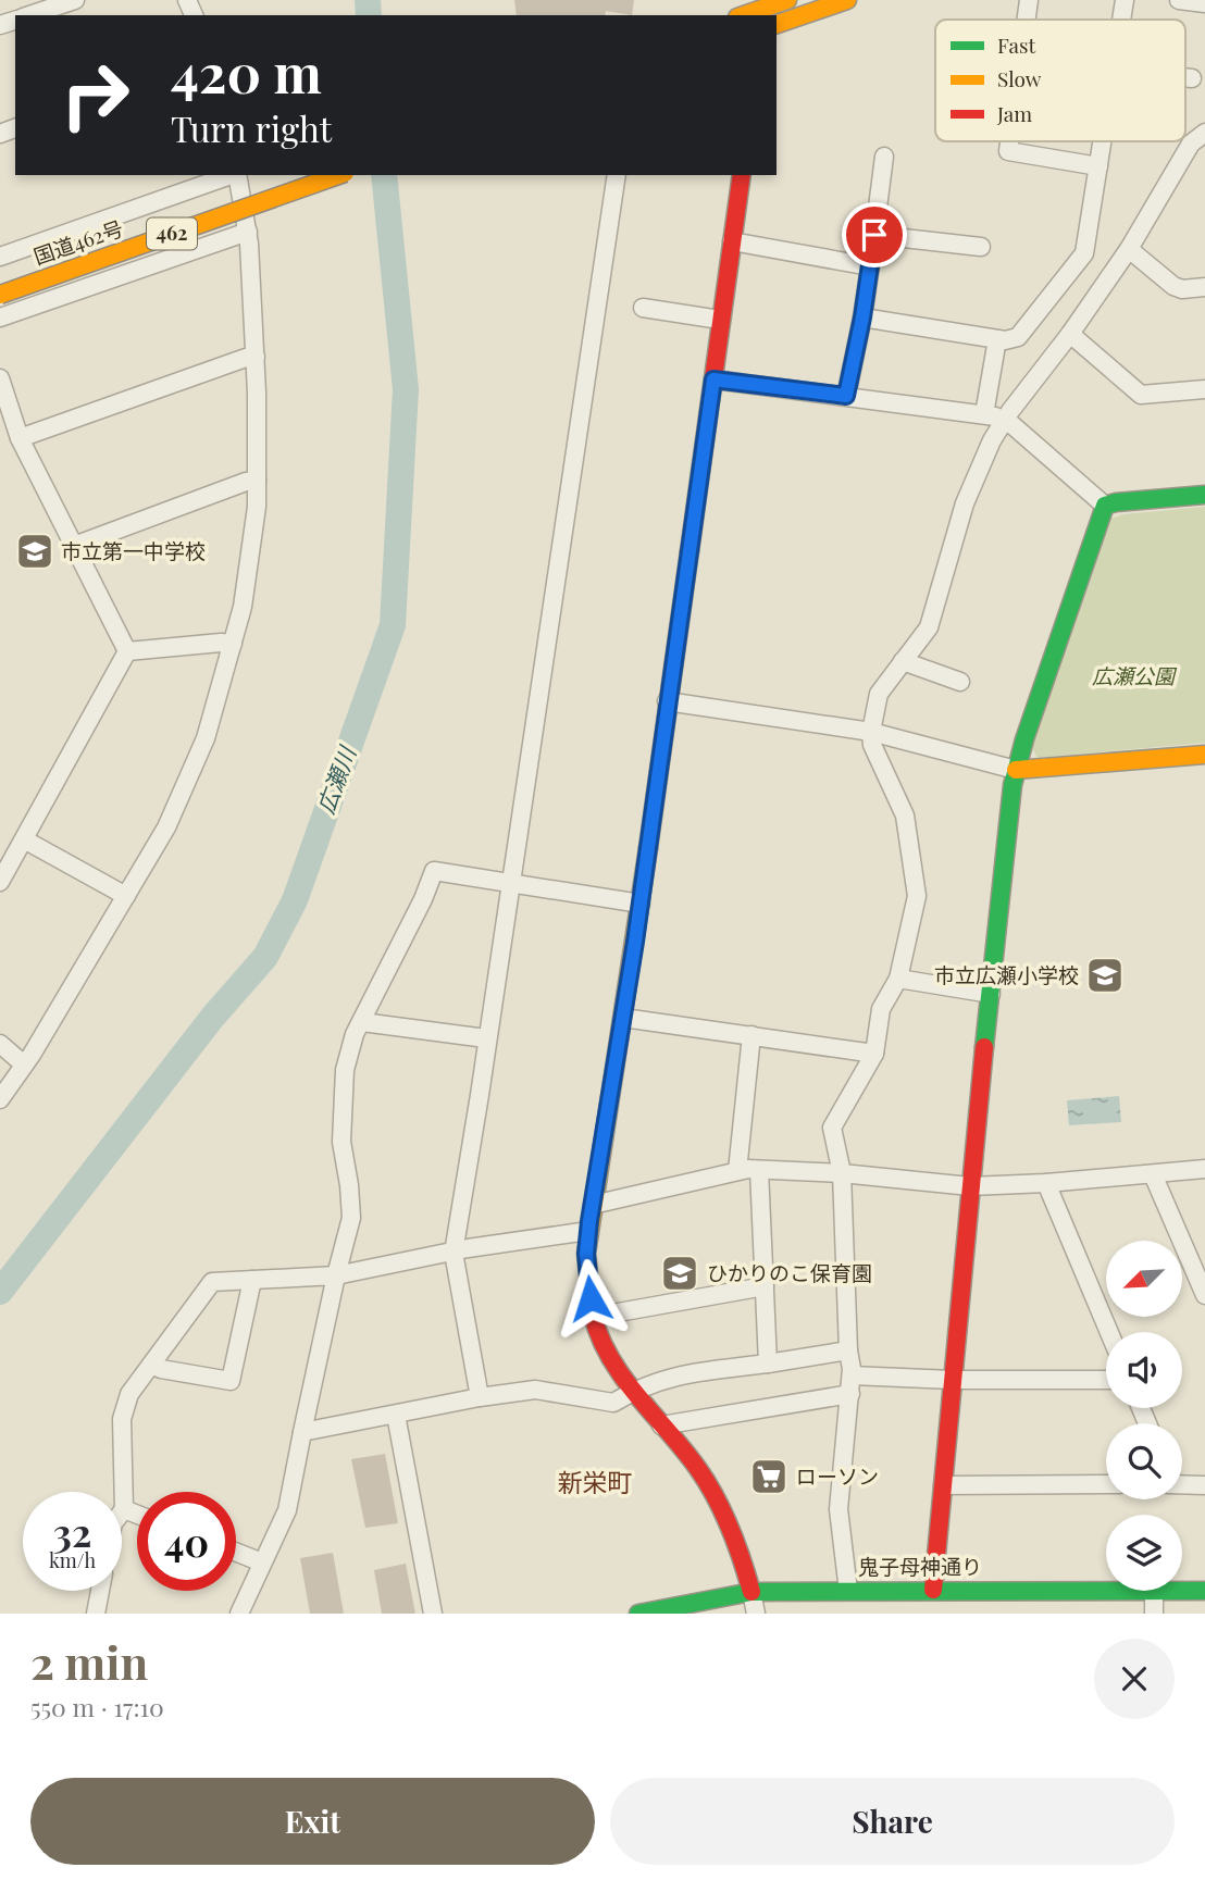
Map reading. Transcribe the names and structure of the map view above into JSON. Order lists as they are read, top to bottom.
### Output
{
  "streets": {
    "main road": ["462", "国道462号", "鬼子母神通り"]
  },
  "districts": ["新栄町"],
  "water": ["広瀬川"],
  "parks": ["広瀬公園"],
  "places": {
    "school or university": ["市立第一中学校", "市立広瀬小学校", "ひかりのこ保育園"],
    "supermarket": ["ローソン"]
  },
  "legend": ["Fast", "Slow", "Jam"],
  "north": "bottom left",
  "page": {
    "turn": ["420 m", "Turn right"],
    "speed": "32 km/h",
    "limit": "40",
    "heading": ["2 min", "550 m · 17:10"],
    "buttons": ["Exit", "Share"]
  }
}
